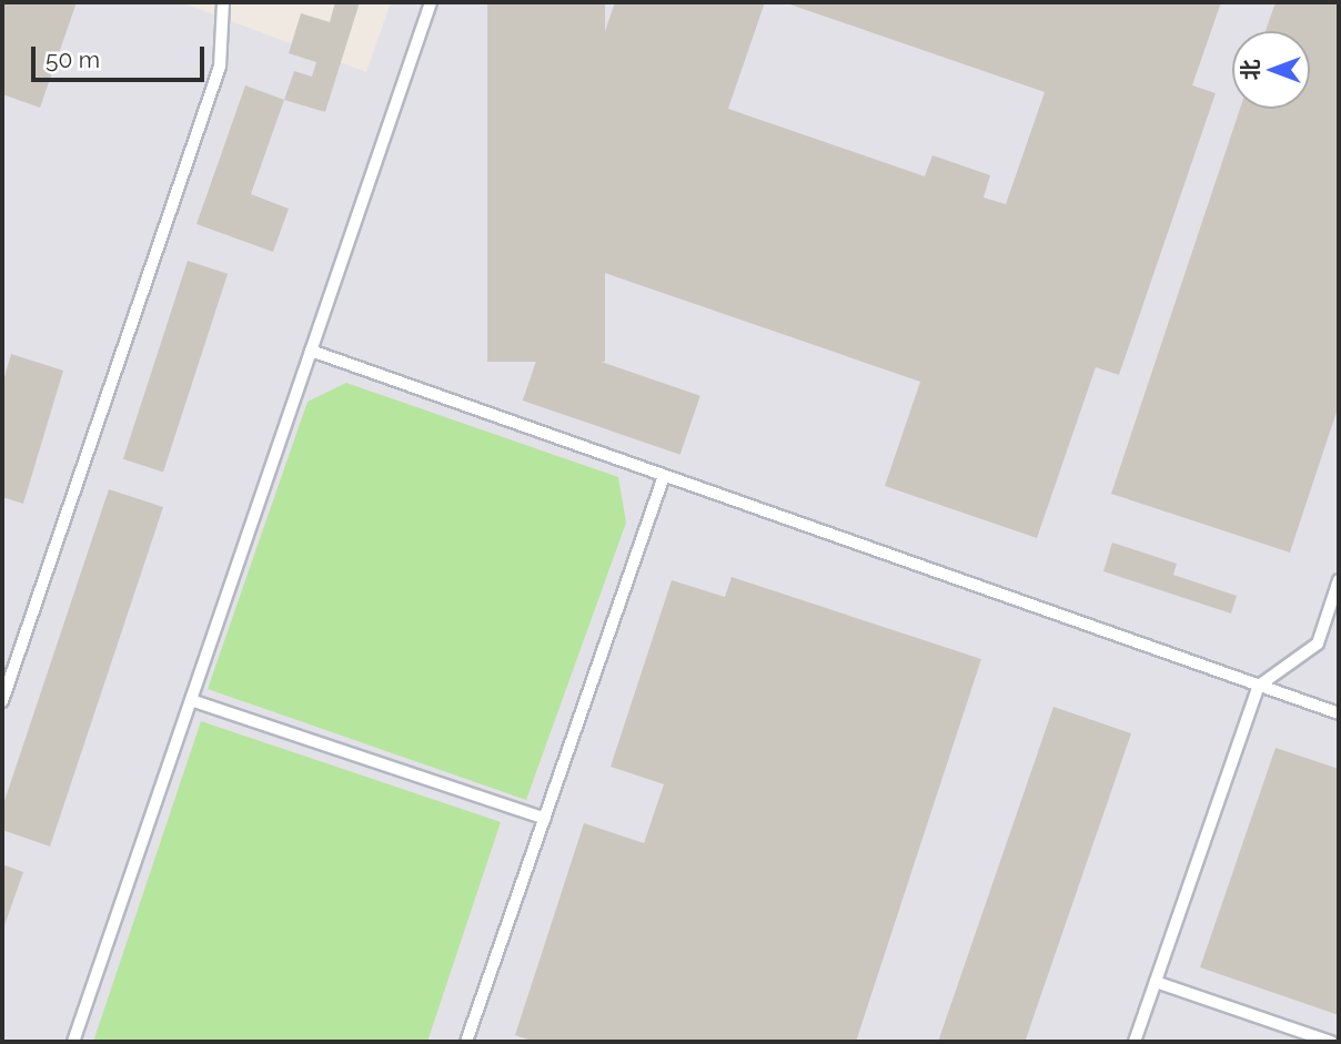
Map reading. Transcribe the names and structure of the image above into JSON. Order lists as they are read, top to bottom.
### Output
{
  "scale_bar": "50 m",
  "north": "left"
}
